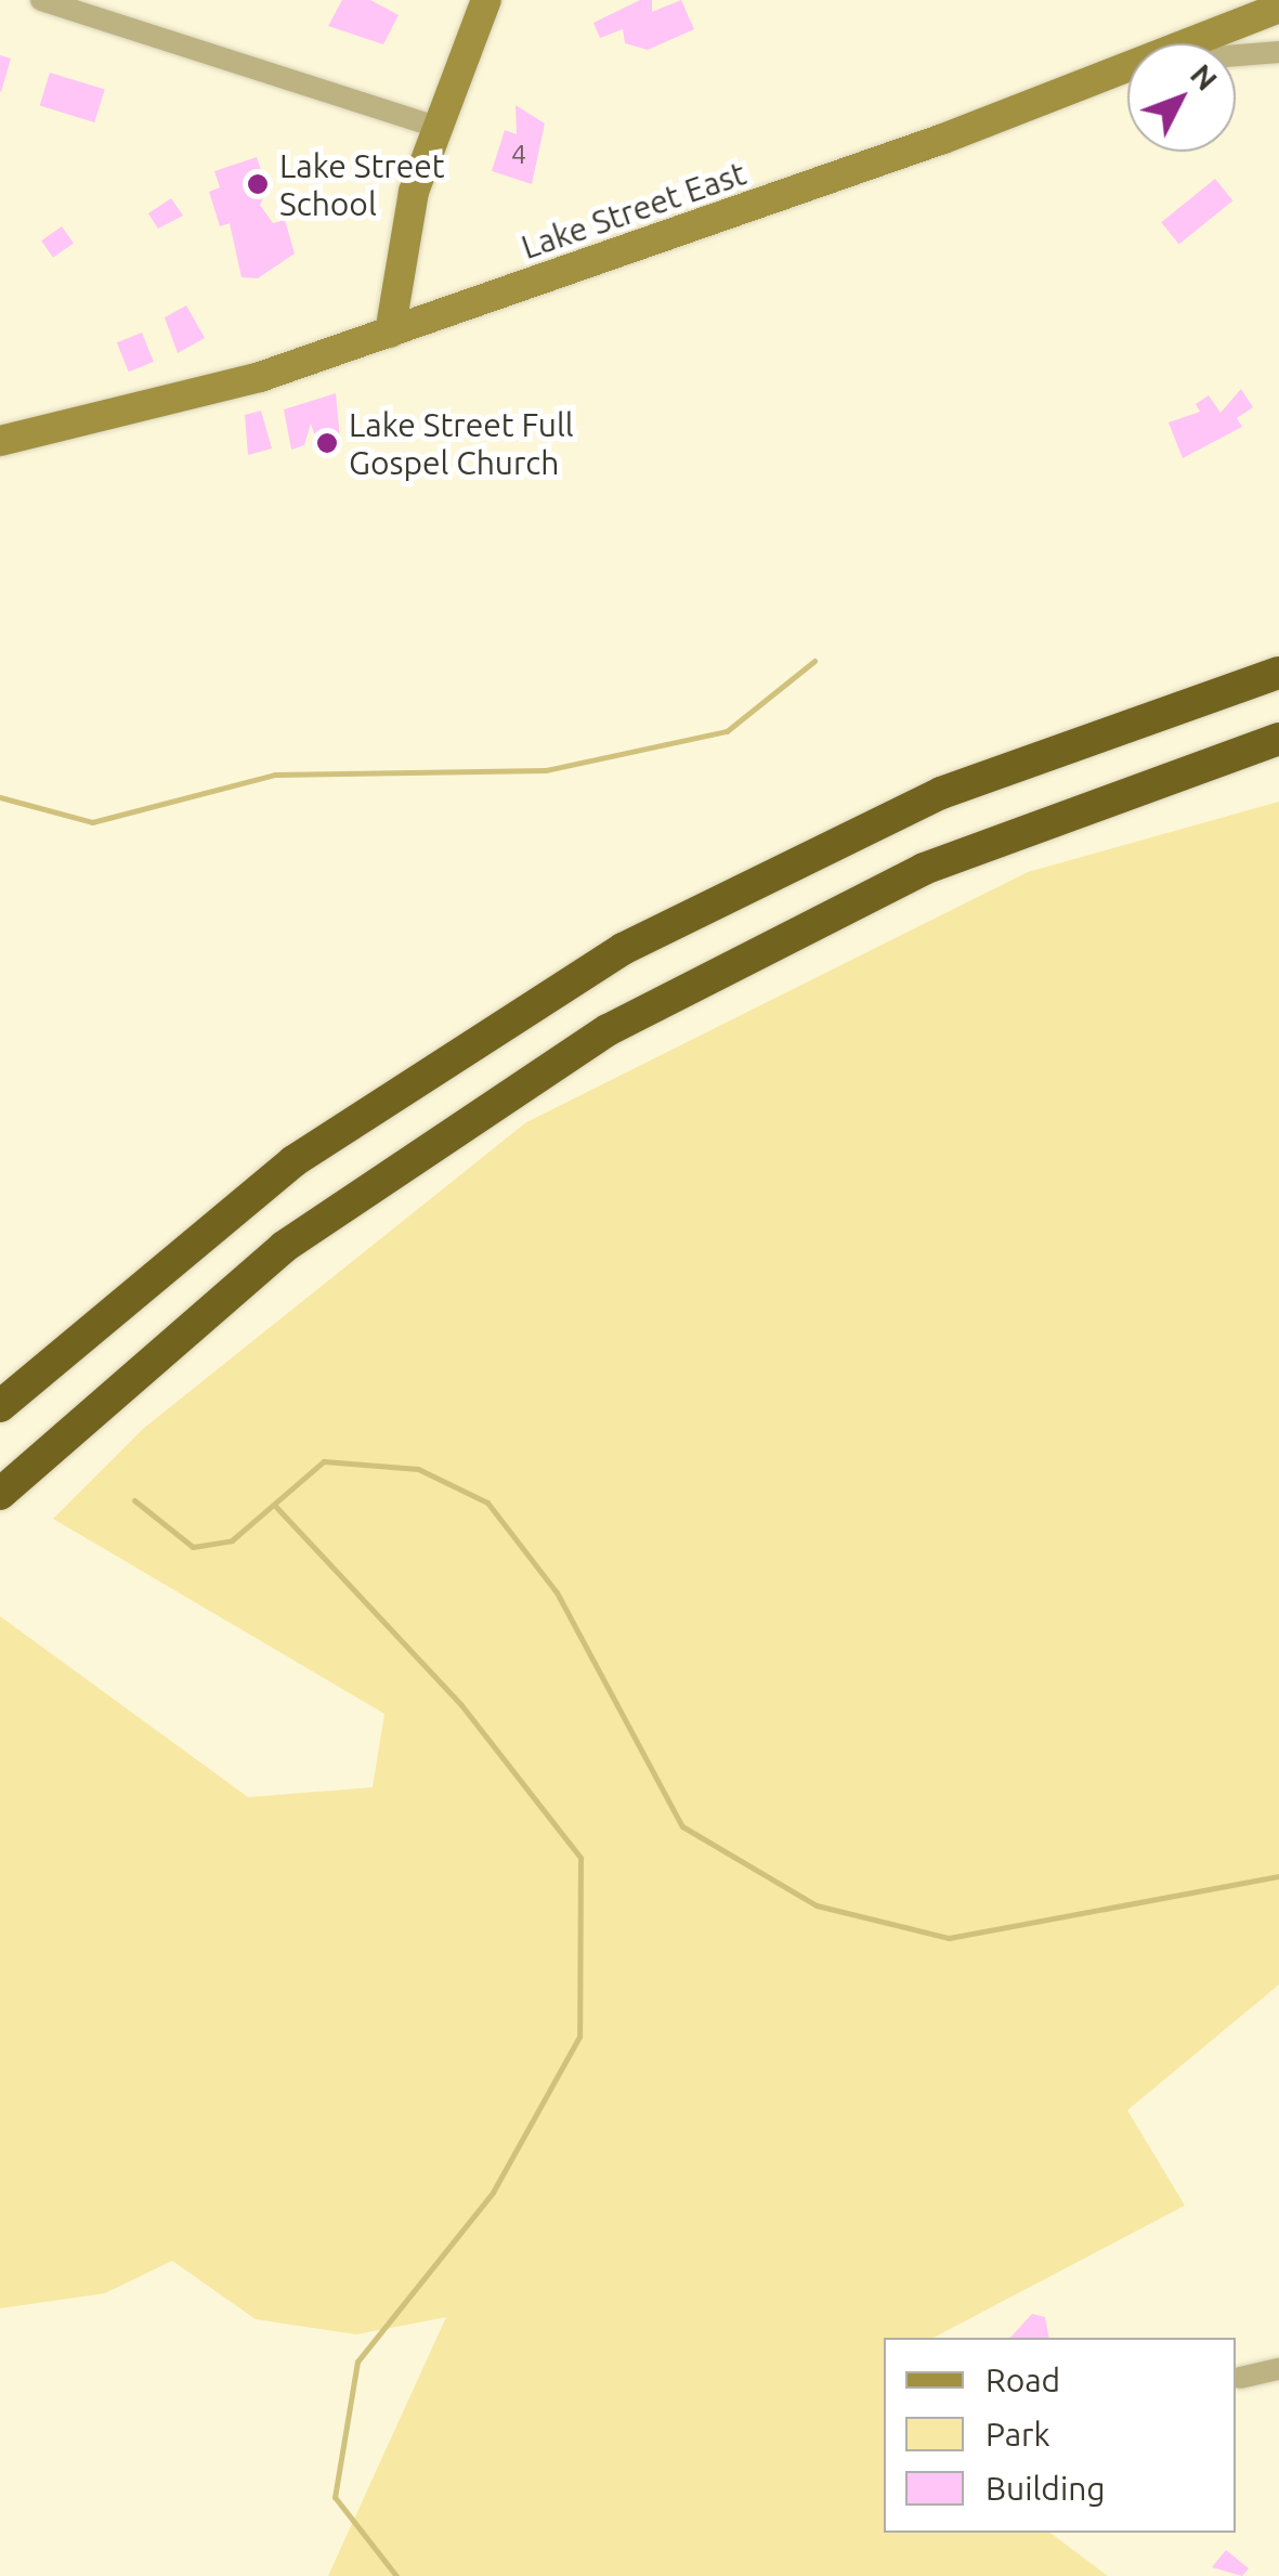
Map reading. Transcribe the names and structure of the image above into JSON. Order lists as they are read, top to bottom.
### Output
{
  "streets": {
    "main road": ["Lake Street East"]
  },
  "places": ["Lake Street School", "Lake Street Full Gospel Church"],
  "house_numbers": ["4"],
  "legend": ["Road", "Park", "Building"],
  "north": "top right"
}
